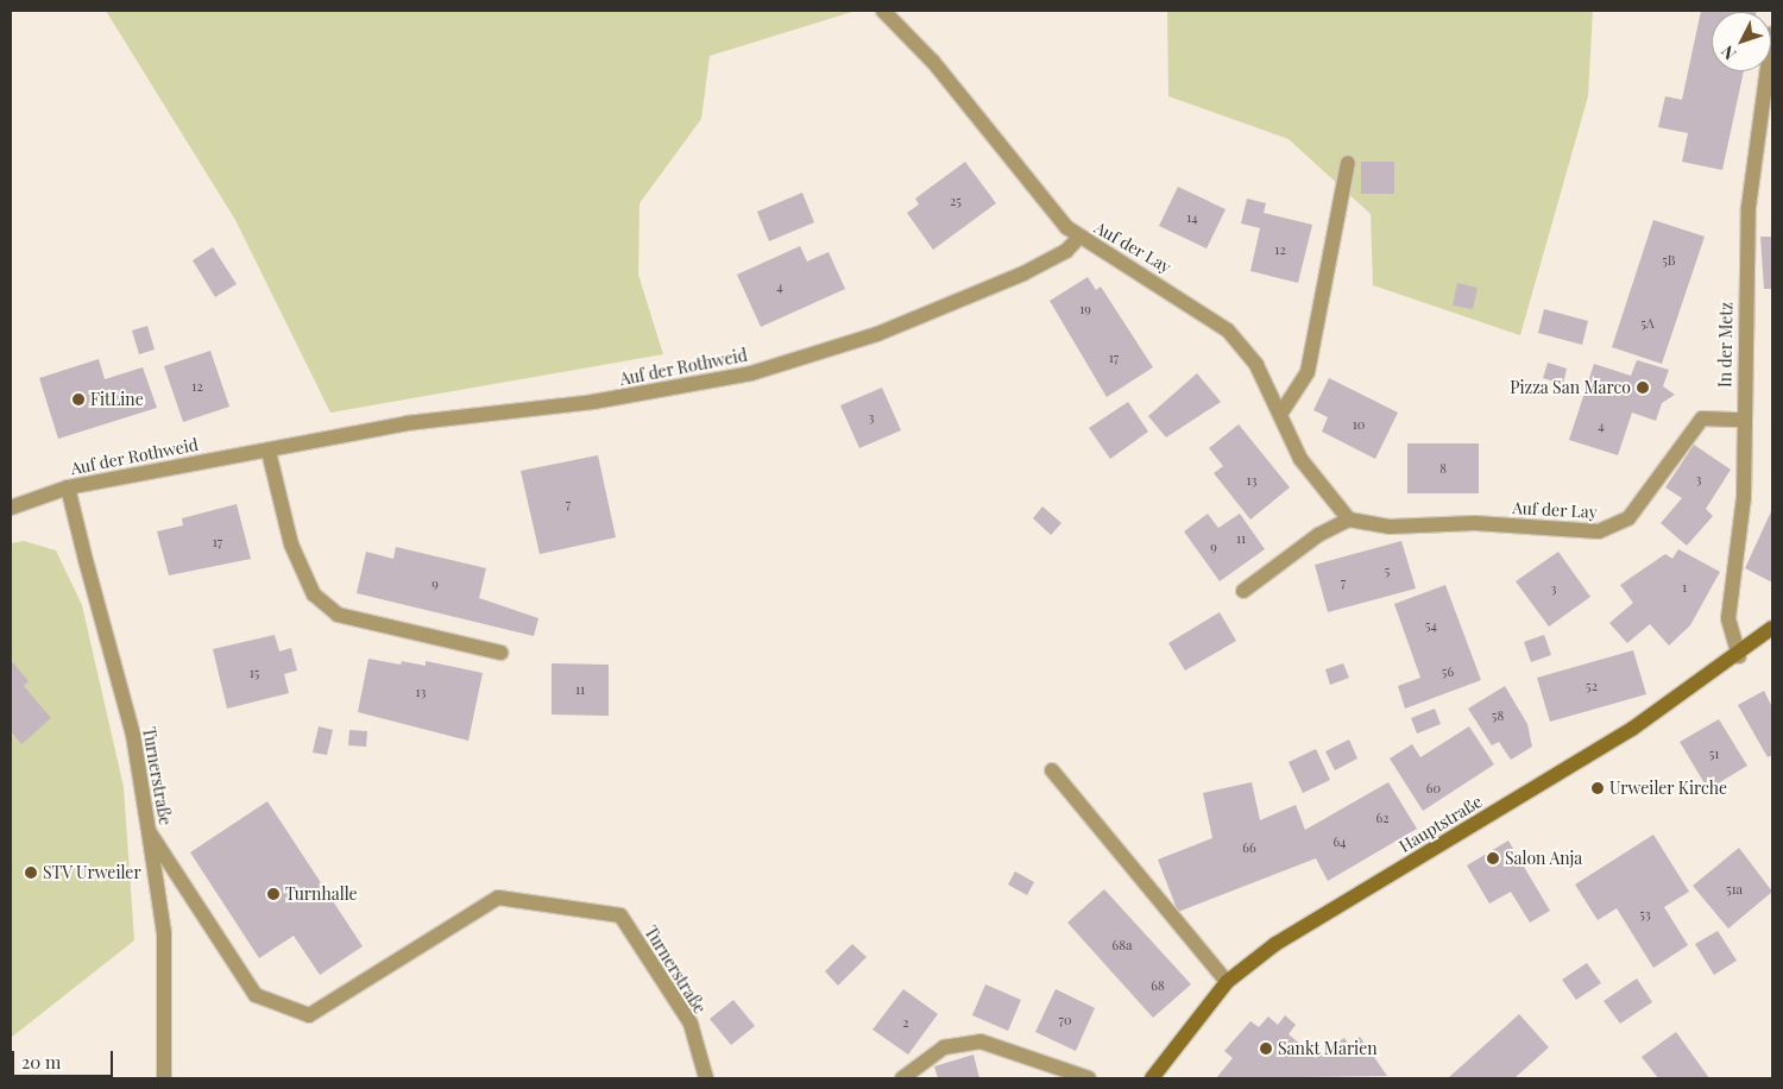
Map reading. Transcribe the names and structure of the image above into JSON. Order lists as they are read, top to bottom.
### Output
{
  "streets": {
    "main road": ["Hauptstraße"],
    "street": [
      "Auf der Lay",
      "In der Metz",
      "Auf der Rothweid",
      "Turnerstraße"
    ]
  },
  "crossings": [
    ["Auf der Lay", "In der Metz"],
    ["Auf der Lay", "Auf der Rothweid"],
    ["In der Metz", "Hauptstraße"],
    ["Auf der Rothweid", "Turnerstraße"]
  ],
  "places": [
    "Pizza San Marco",
    "FitLine",
    "Urweiler Kirche",
    "Salon Anja",
    "STV Urweiler",
    "Turnhalle",
    "Sankt Marien"
  ],
  "house_numbers": [
    "25",
    "14",
    "12",
    "5B",
    "4",
    "19",
    "5A",
    "17",
    "12",
    "3",
    "10",
    "4",
    "8",
    "3",
    "13",
    "7",
    "11",
    "17",
    "9",
    "5",
    "7",
    "9",
    "1",
    "3",
    "54",
    "56",
    "15",
    "52",
    "11",
    "13",
    "58",
    "51",
    "60",
    "62",
    "64",
    "66",
    "51a",
    "53",
    "68a",
    "68",
    "70",
    "2"
  ],
  "scale_bar": "20 m",
  "north": "bottom left"
}
